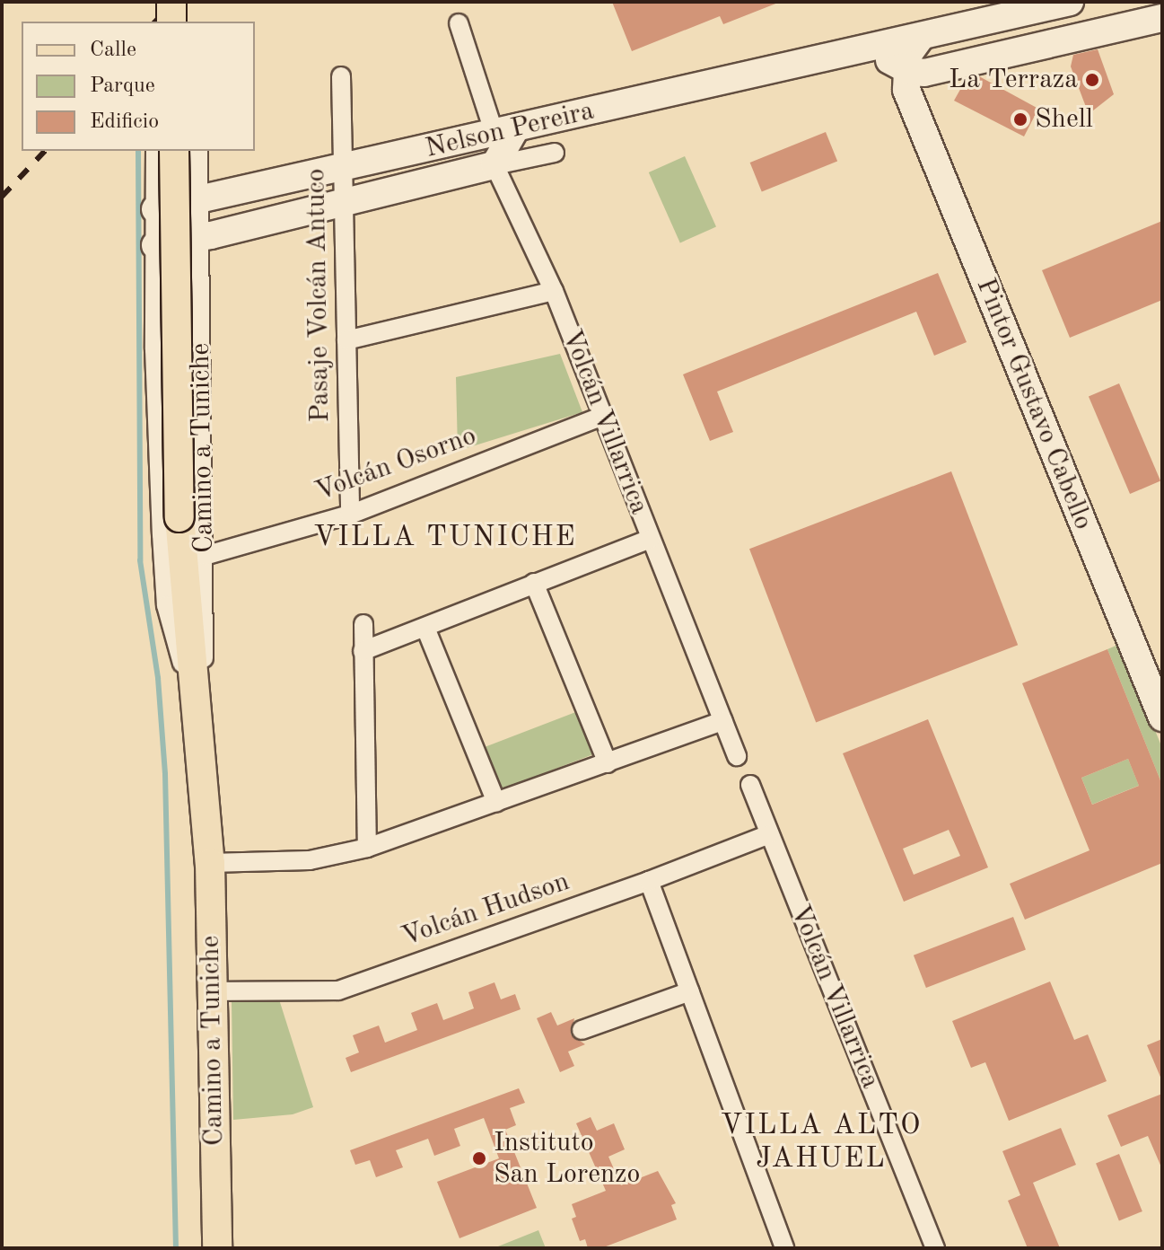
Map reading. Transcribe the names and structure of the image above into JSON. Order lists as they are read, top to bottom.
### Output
{
  "streets": {
    "main road": ["Camino a Tuniche"],
    "street": [
      "Nelson Pereira",
      "Pasaje Volcán Antuco",
      "Pintor Gustavo Cabello",
      "Volcán Villarrica",
      "Volcán Osorno",
      "Volcán Hudson"
    ]
  },
  "crossings": [
    ["Nelson Pereira", "Pasaje Volcán Antuco"],
    ["Nelson Pereira", "Volcán Villarrica"],
    ["Nelson Pereira", "Camino a Tuniche"],
    ["Pasaje Volcán Antuco", "Volcán Osorno"],
    ["Volcán Villarrica", "Volcán Osorno"],
    ["Volcán Villarrica", "Volcán Hudson"],
    ["Camino a Tuniche", "Volcán Osorno"],
    ["Camino a Tuniche", "Volcán Hudson"]
  ],
  "districts": ["VILLA TUNICHE", "VILLA ALTO JAHUEL"],
  "places": ["La Terraza", "Shell", "Instituto San Lorenzo"],
  "legend": ["Calle", "Parque", "Edificio"]
}
